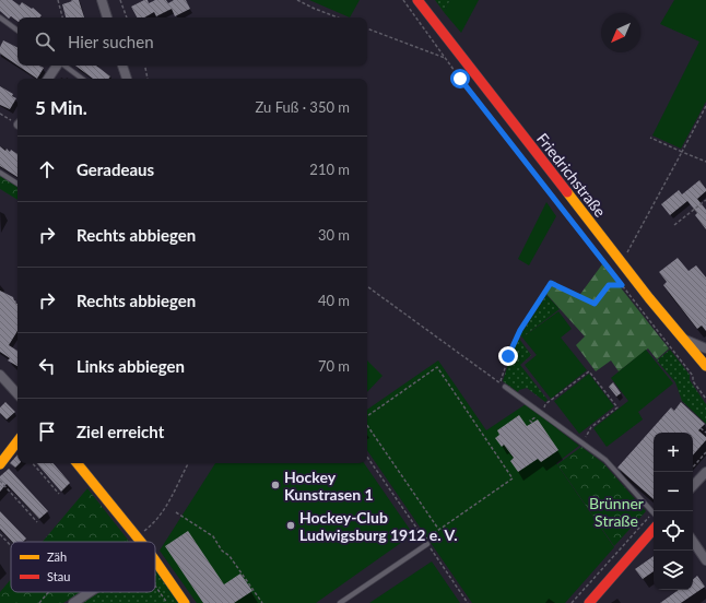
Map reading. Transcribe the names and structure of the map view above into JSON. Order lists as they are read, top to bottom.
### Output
{
  "streets": {
    "main road": ["Friedrichstraße"]
  },
  "parks": ["Brünner Straße"],
  "places": ["Hockey Kunstrasen 1", "Hockey-Club Ludwigsburg 1912 e. V."],
  "legend": ["Zäh", "Stau"],
  "north": "bottom left",
  "page": {
    "search": "Hier suchen",
    "heading": ["5 Min.", "Zu Fuß · 350 m"],
    "list": [
      ["Geradeaus", "210 m"],
      ["Rechts abbiegen", "30 m"],
      ["Rechts abbiegen", "40 m"],
      ["Links abbiegen", "70 m"],
      "Ziel erreicht"
    ],
    "map_buttons": ["+", "−"]
  }
}
